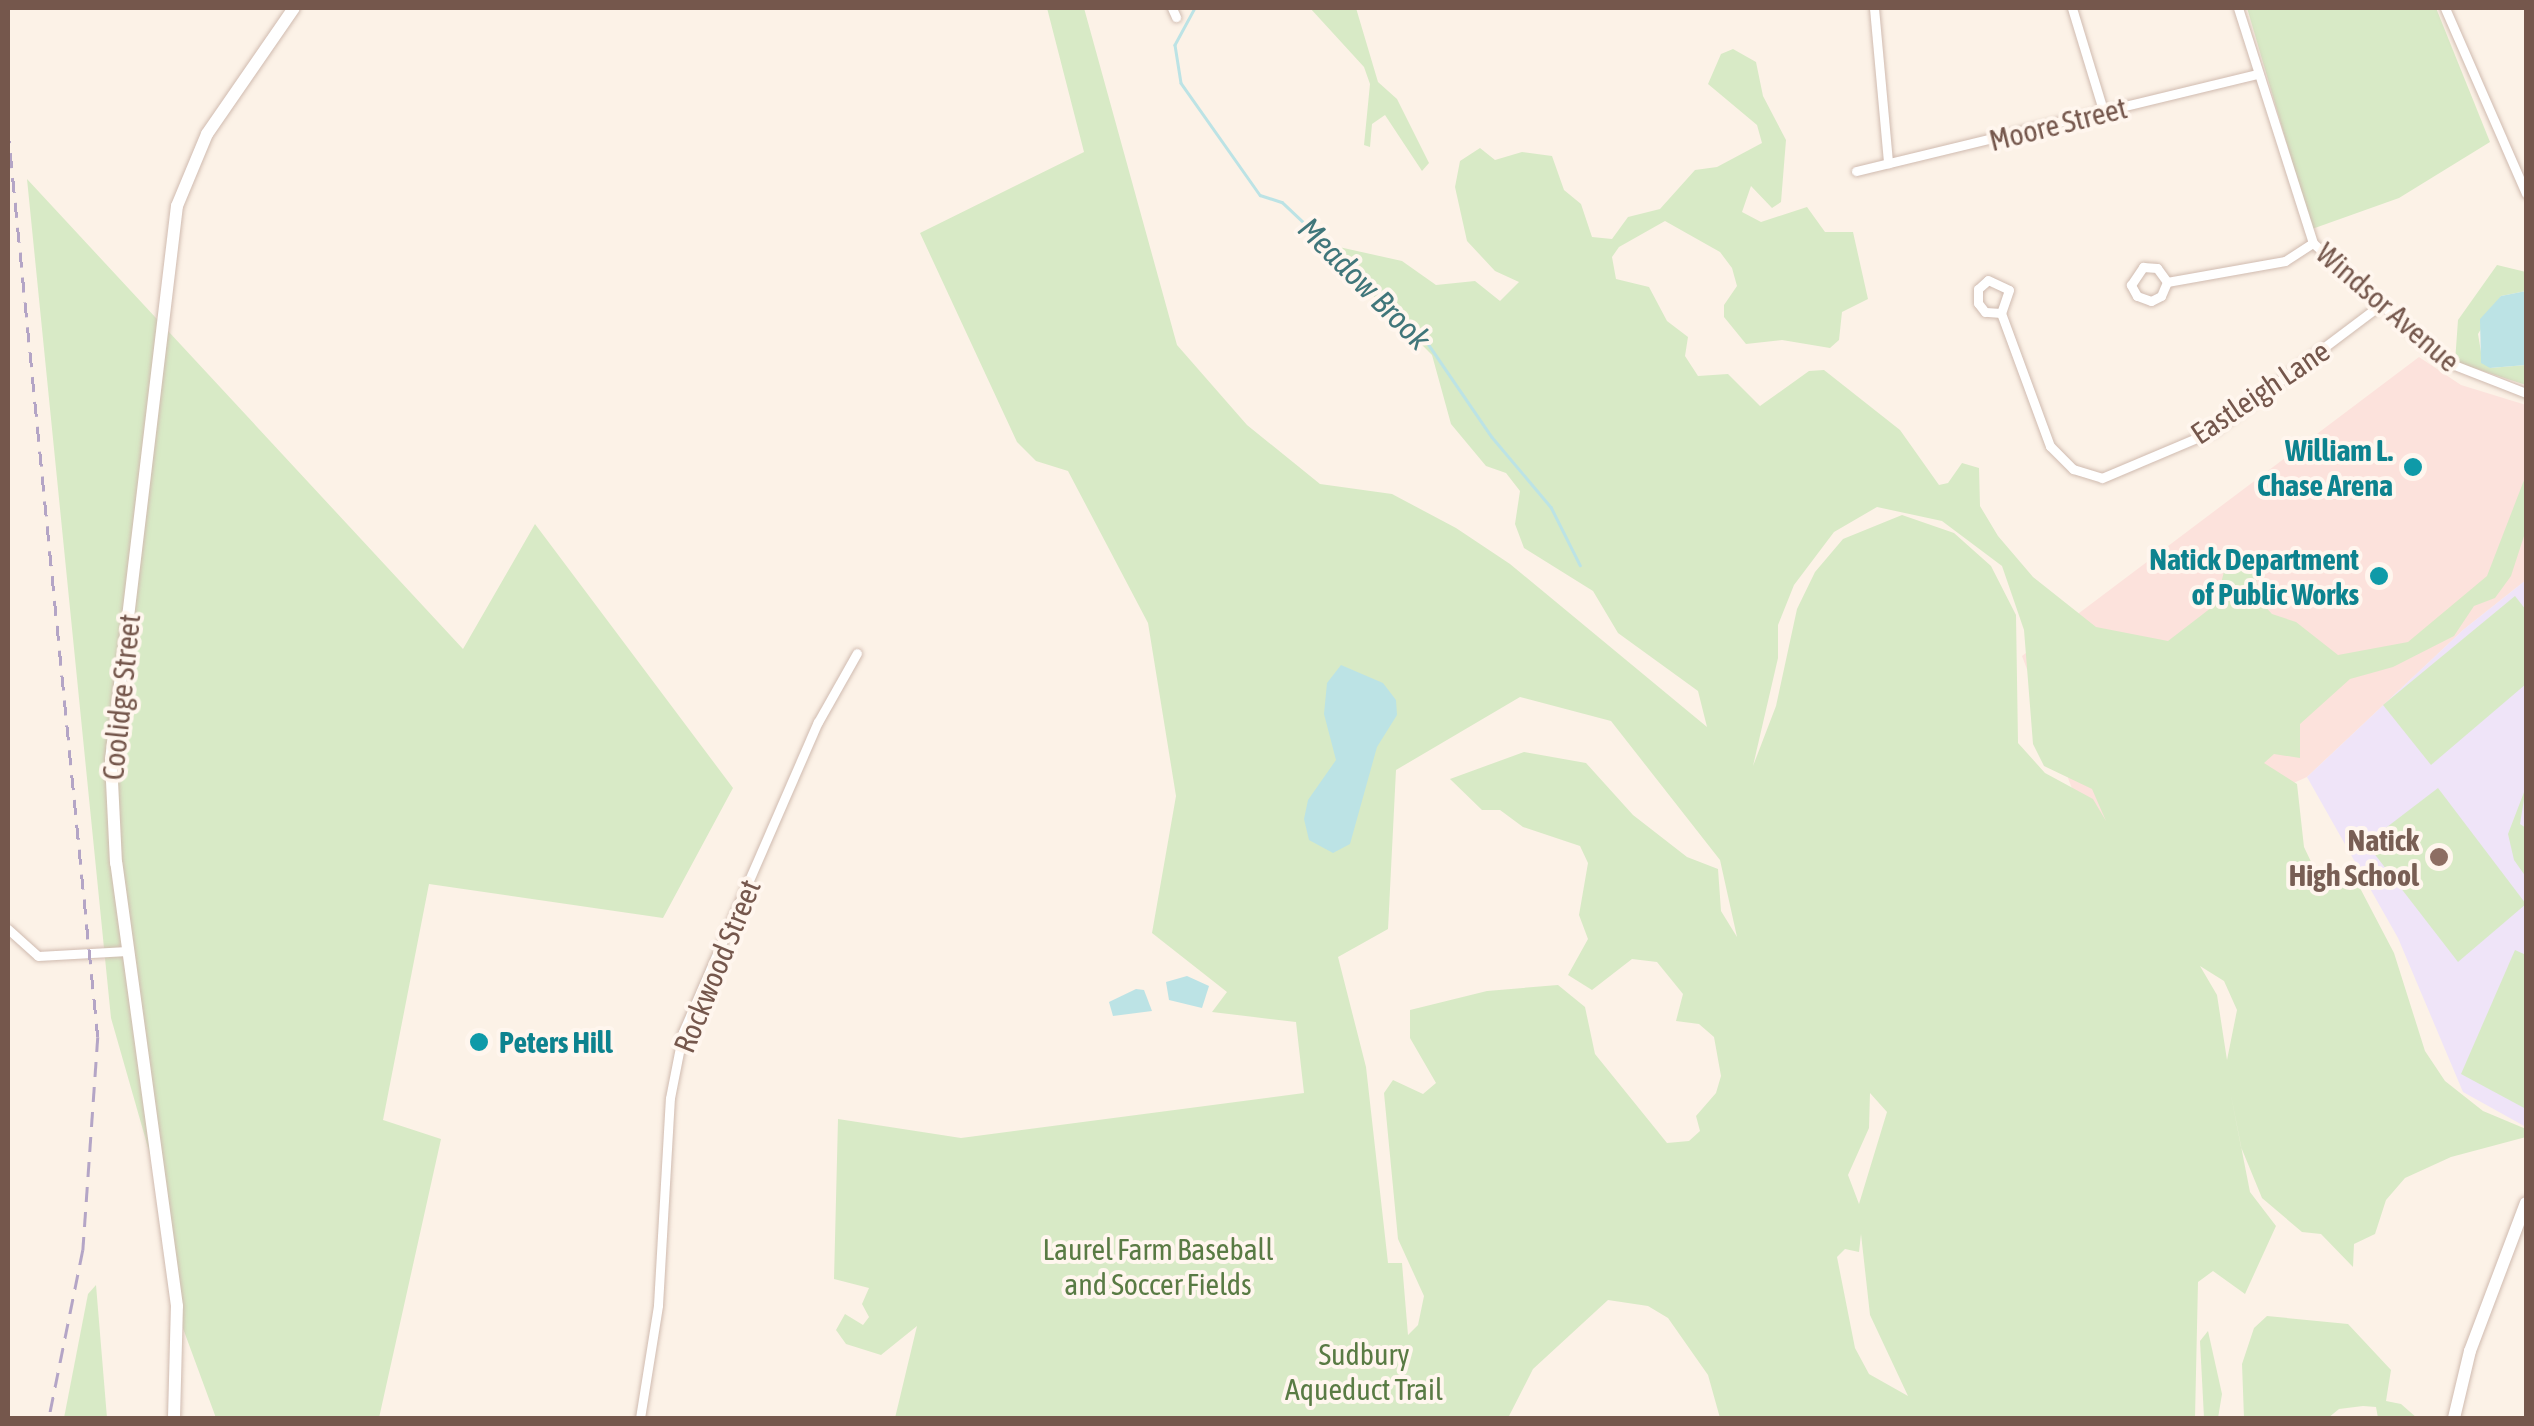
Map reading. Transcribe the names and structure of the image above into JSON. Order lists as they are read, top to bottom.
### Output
{
  "streets": {
    "main road": ["Coolidge Street"],
    "street": [
      "Moore Street",
      "Windsor Avenue",
      "Eastleigh Lane",
      "Rockwood Street"
    ]
  },
  "crossings": [
    ["Moore Street", "Windsor Avenue"],
    ["Windsor Avenue", "Eastleigh Lane"]
  ],
  "water": ["Meadow Brook"],
  "parks": ["Laurel Farm Baseball and Soccer Fields", "Sudbury Aqueduct Trail"],
  "places": [
    "William L. Chase Arena",
    "Natick Department of Public Works",
    "Natick High School",
    "Peters Hill"
  ]
}
